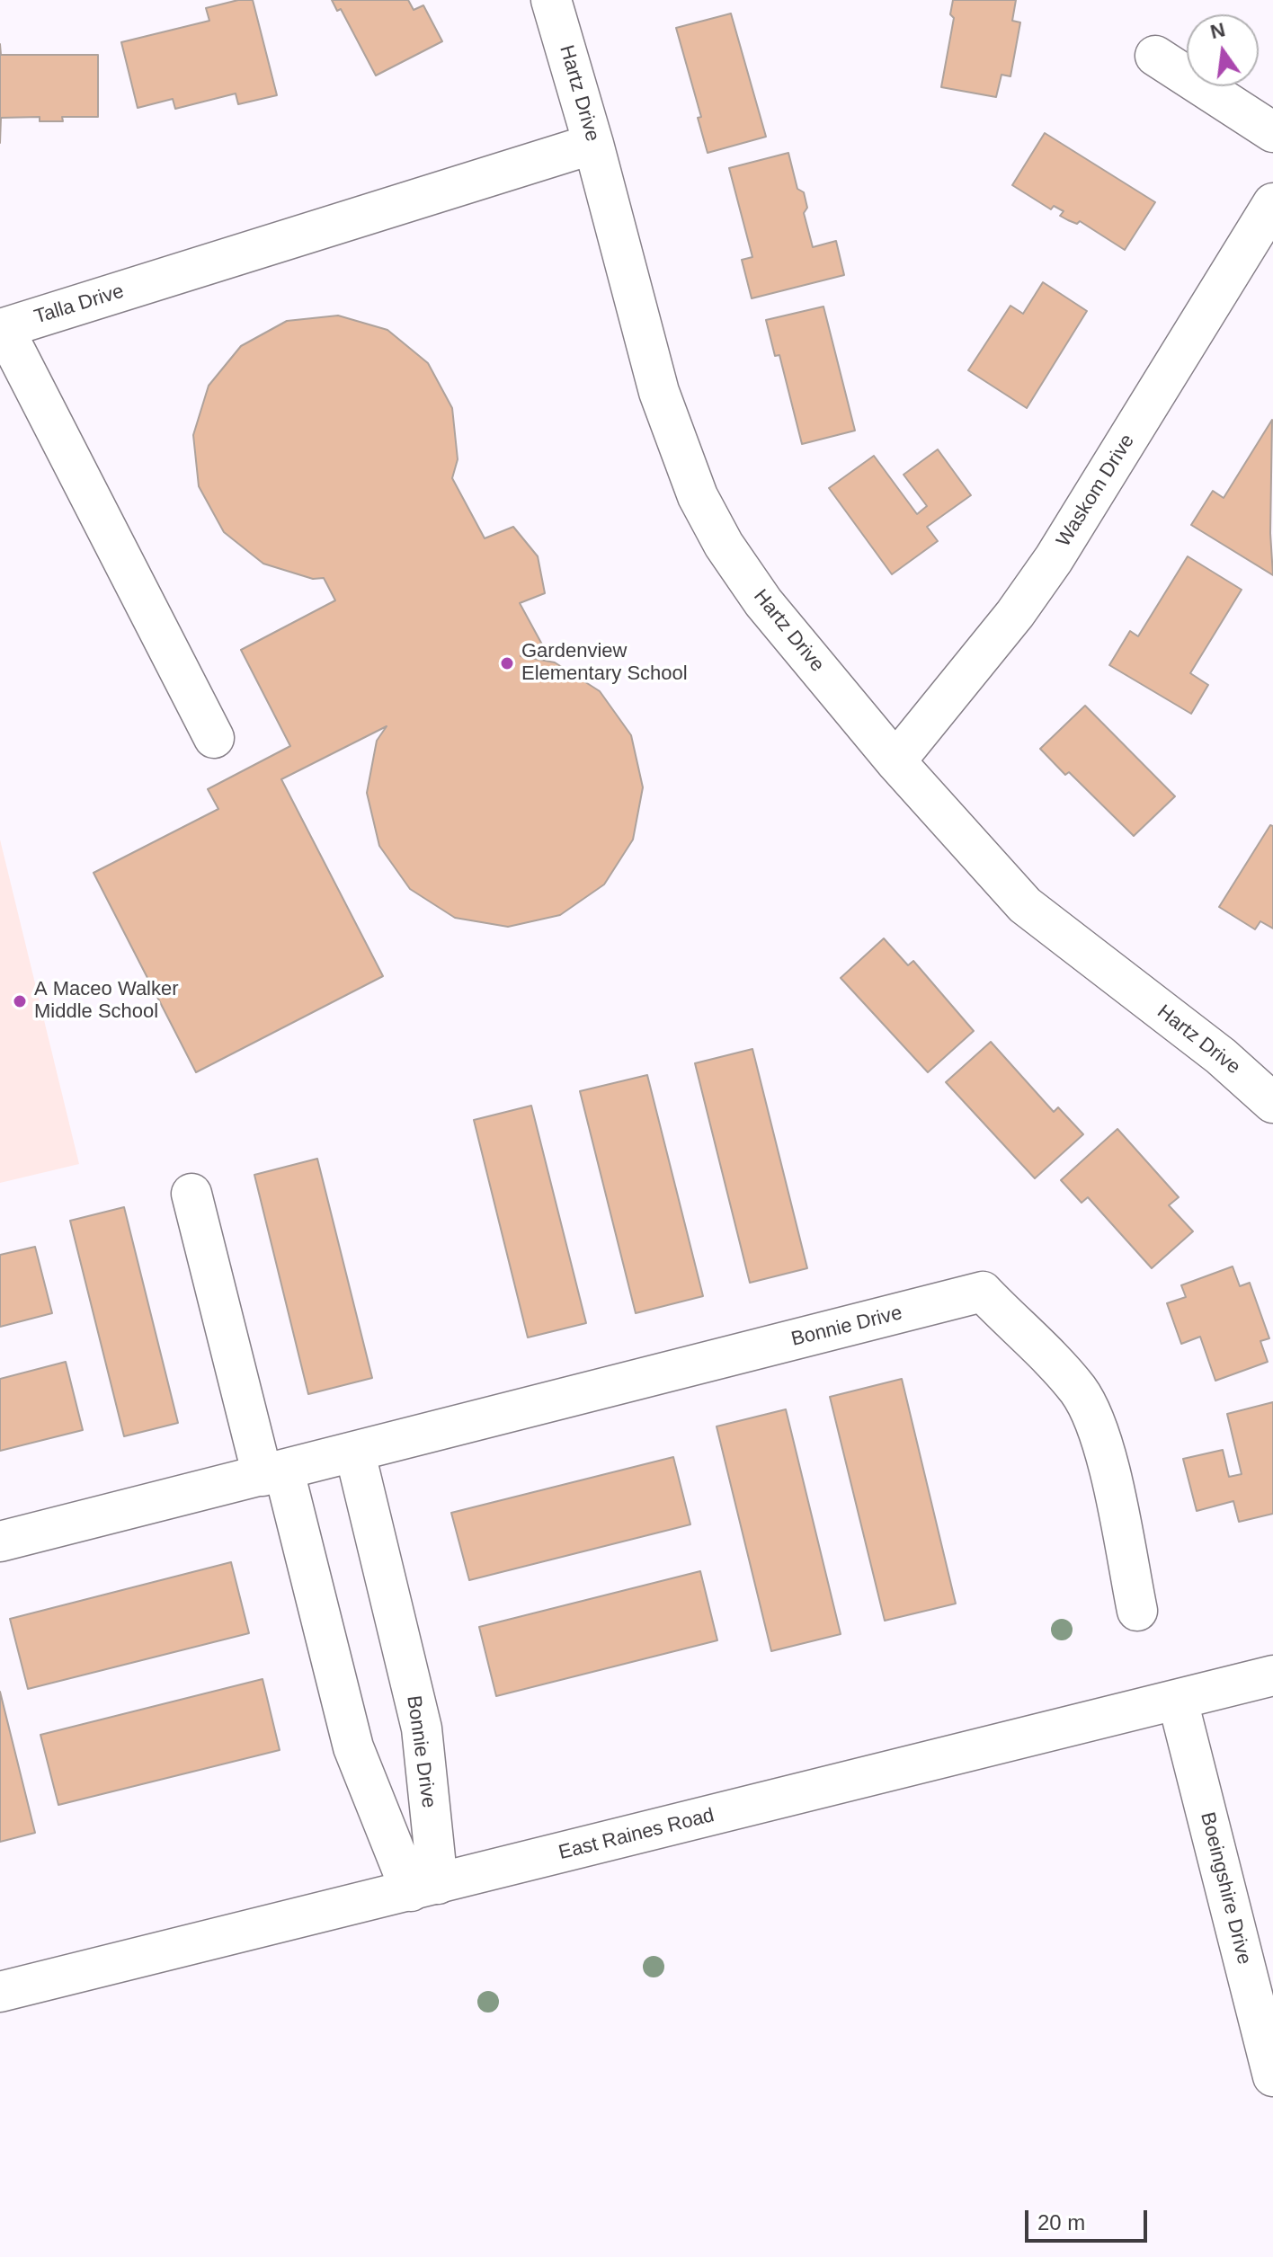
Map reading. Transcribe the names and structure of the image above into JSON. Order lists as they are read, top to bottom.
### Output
{
  "streets": {
    "street": [
      "Hartz Drive",
      "Talla Drive",
      "Waskom Drive",
      "Bonnie Drive",
      "East Raines Road",
      "Boeingshire Drive"
    ]
  },
  "crossings": [
    ["Hartz Drive", "Talla Drive"],
    ["Hartz Drive", "Waskom Drive"],
    ["Bonnie Drive", "East Raines Road"],
    ["East Raines Road", "Boeingshire Drive"]
  ],
  "places": ["Gardenview Elementary School", "A Maceo Walker Middle School"],
  "scale_bar": "20 m",
  "north": "top"
}
